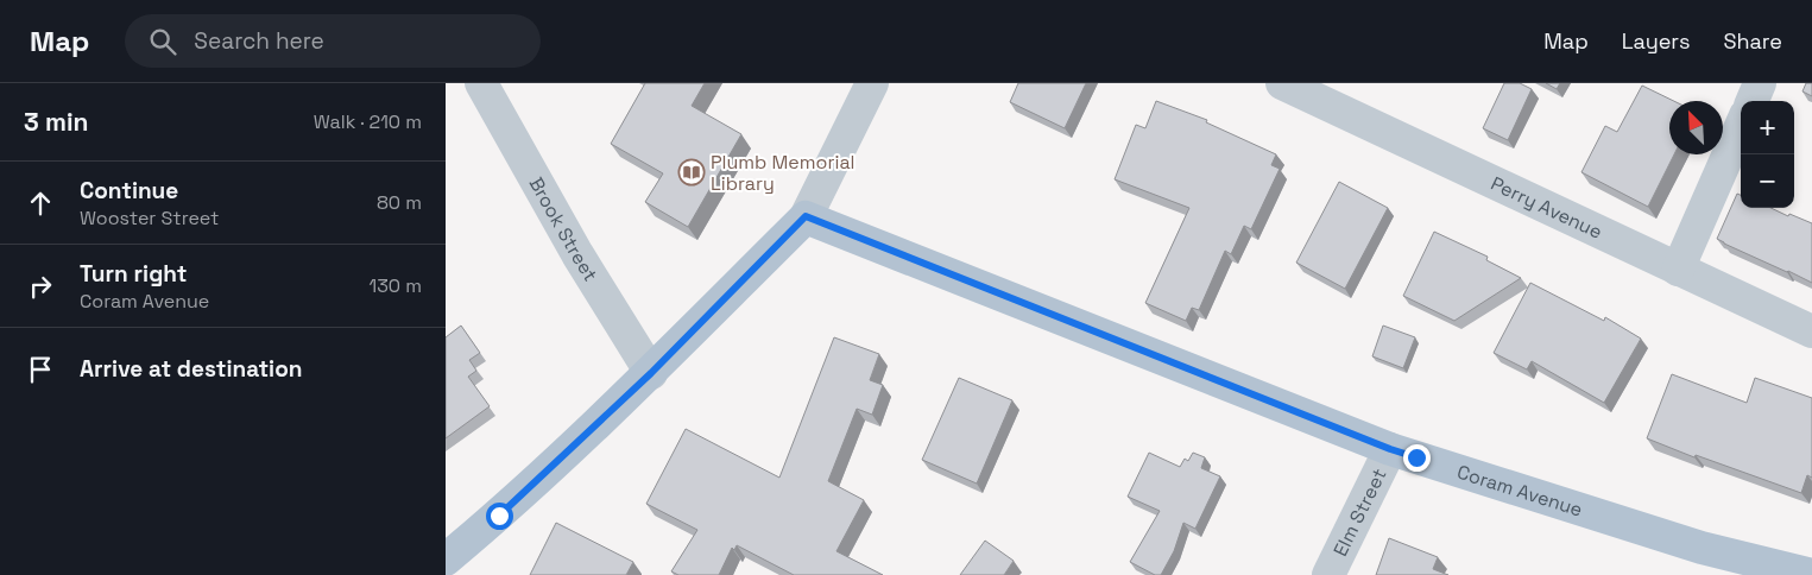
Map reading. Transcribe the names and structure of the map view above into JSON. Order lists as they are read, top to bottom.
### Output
{
  "streets": {
    "main road": ["Coram Avenue"],
    "street": ["Perry Avenue", "Brook Street", "Elm Street"]
  },
  "crossings": [
    ["Coram Avenue", "Elm Street"]
  ],
  "places": {
    "library": ["Plumb Memorial Library"]
  },
  "north": "top left",
  "page": {
    "header": "Map",
    "search": "Search here",
    "nav": ["Map", "Layers", "Share"],
    "heading": ["3 min", "Walk · 210 m"],
    "map_buttons": ["+", "−"],
    "list": [
      ["Continue", "Wooster Street", "80 m"],
      ["Turn right", "Coram Avenue", "130 m"],
      "Arrive at destination"
    ]
  }
}
